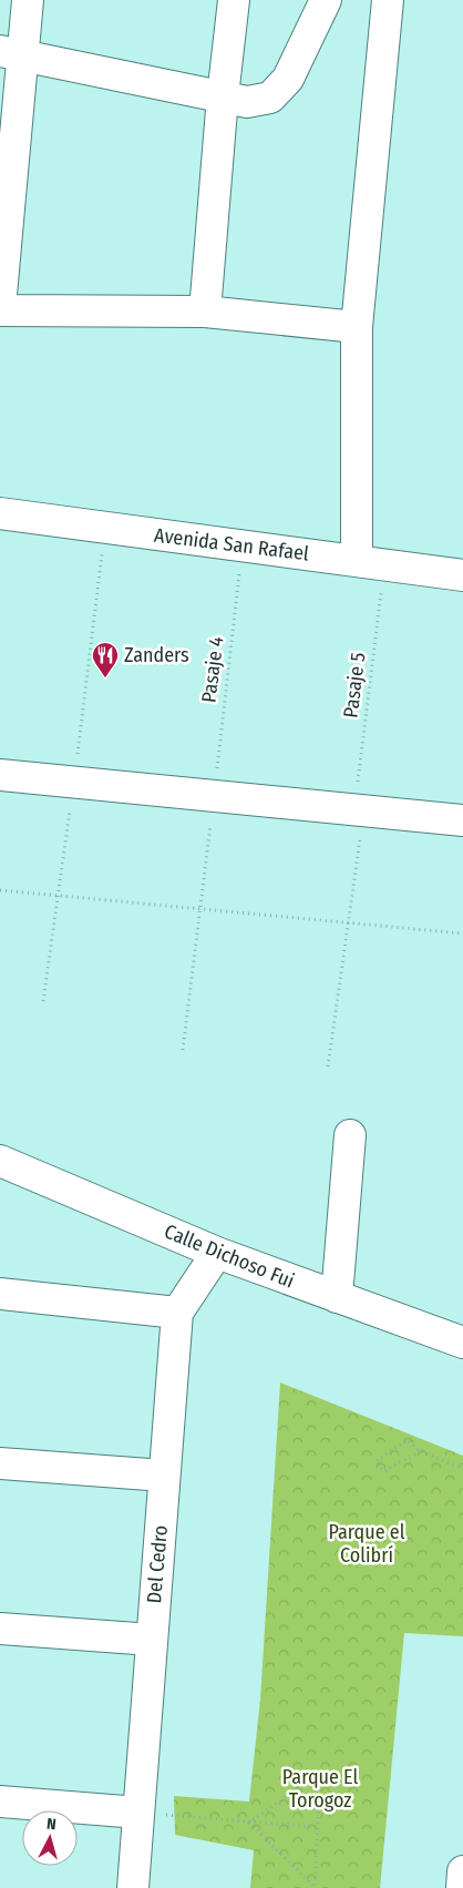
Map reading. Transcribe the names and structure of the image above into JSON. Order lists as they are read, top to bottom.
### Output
{
  "streets": {
    "street": ["Avenida San Rafael", "Calle Dichoso Fui", "Del Cedro"],
    "path": ["Pasaje 4", "Pasaje 5"]
  },
  "crossings": [
    ["Avenida San Rafael", "Pasaje 4"],
    ["Avenida San Rafael", "Pasaje 5"],
    ["Calle Dichoso Fui", "Del Cedro"]
  ],
  "parks": ["Parque el Colibrí", "Parque El Torogoz"],
  "places": {
    "restaurant": ["Zanders"]
  },
  "north": "top"
}
